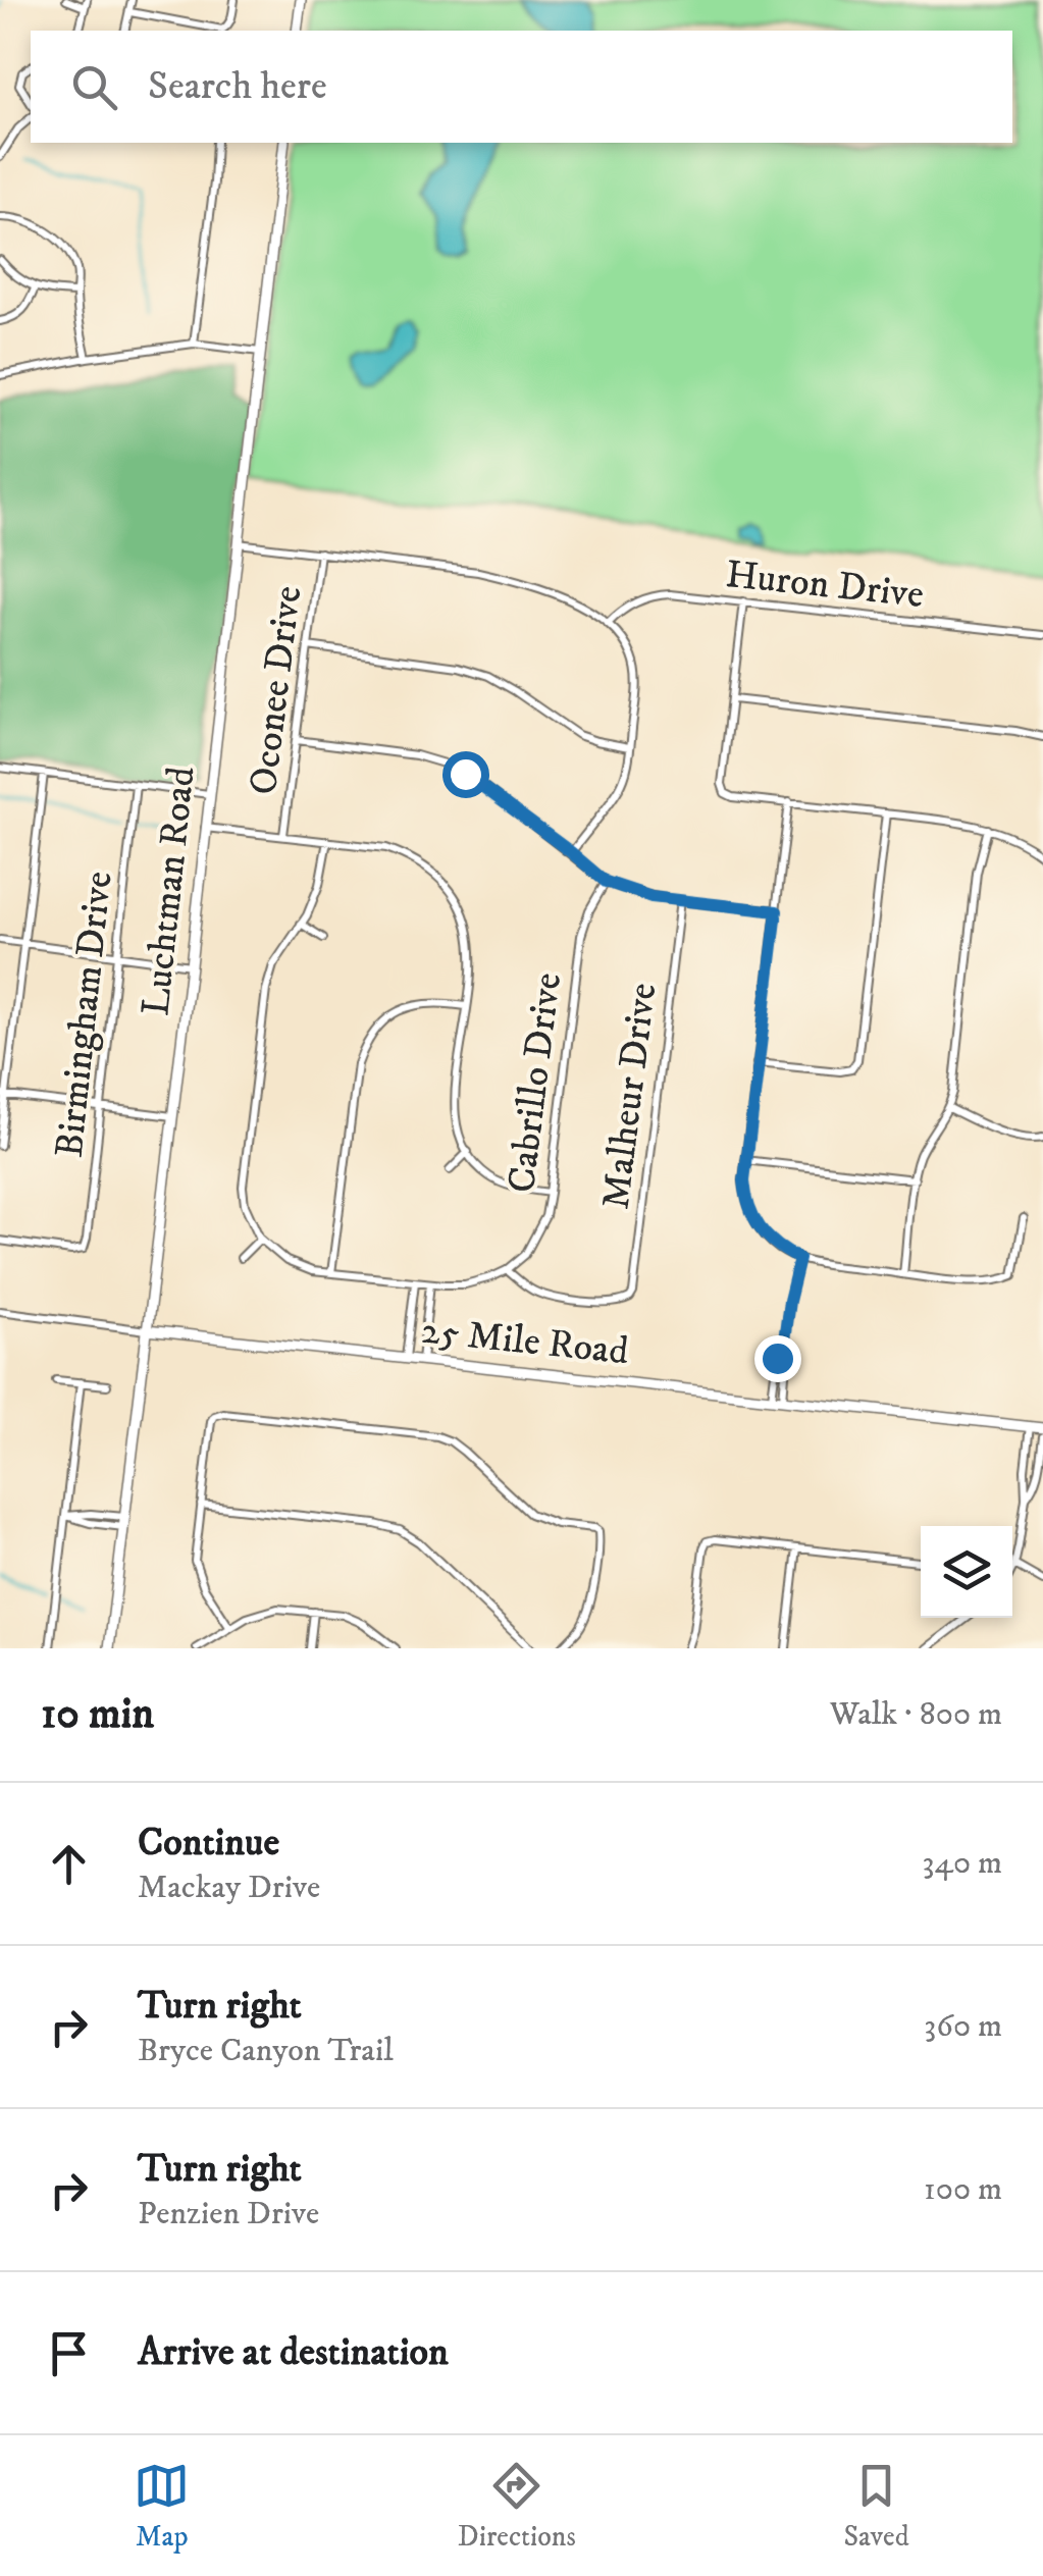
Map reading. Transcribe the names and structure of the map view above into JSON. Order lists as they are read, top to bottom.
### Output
{
  "streets": {
    "street": [
      "Huron Drive",
      "Oconee Drive",
      "Luchtman Road",
      "Birmingham Drive",
      "Cabrillo Drive",
      "Malheur Drive",
      "25 Mile Road"
    ]
  },
  "crossings": [
    ["Luchtman Road", "25 Mile Road"],
    ["Cabrillo Drive", "Malheur Drive"]
  ],
  "page": {
    "search": "Search here",
    "heading": ["10 min", "Walk · 800 m"],
    "list": [
      ["Continue", "Mackay Drive", "340 m"],
      ["Turn right", "Bryce Canyon Trail", "360 m"],
      ["Turn right", "Penzien Drive", "100 m"],
      "Arrive at destination"
    ],
    "nav": ["Map", "Directions", "Saved"]
  }
}
